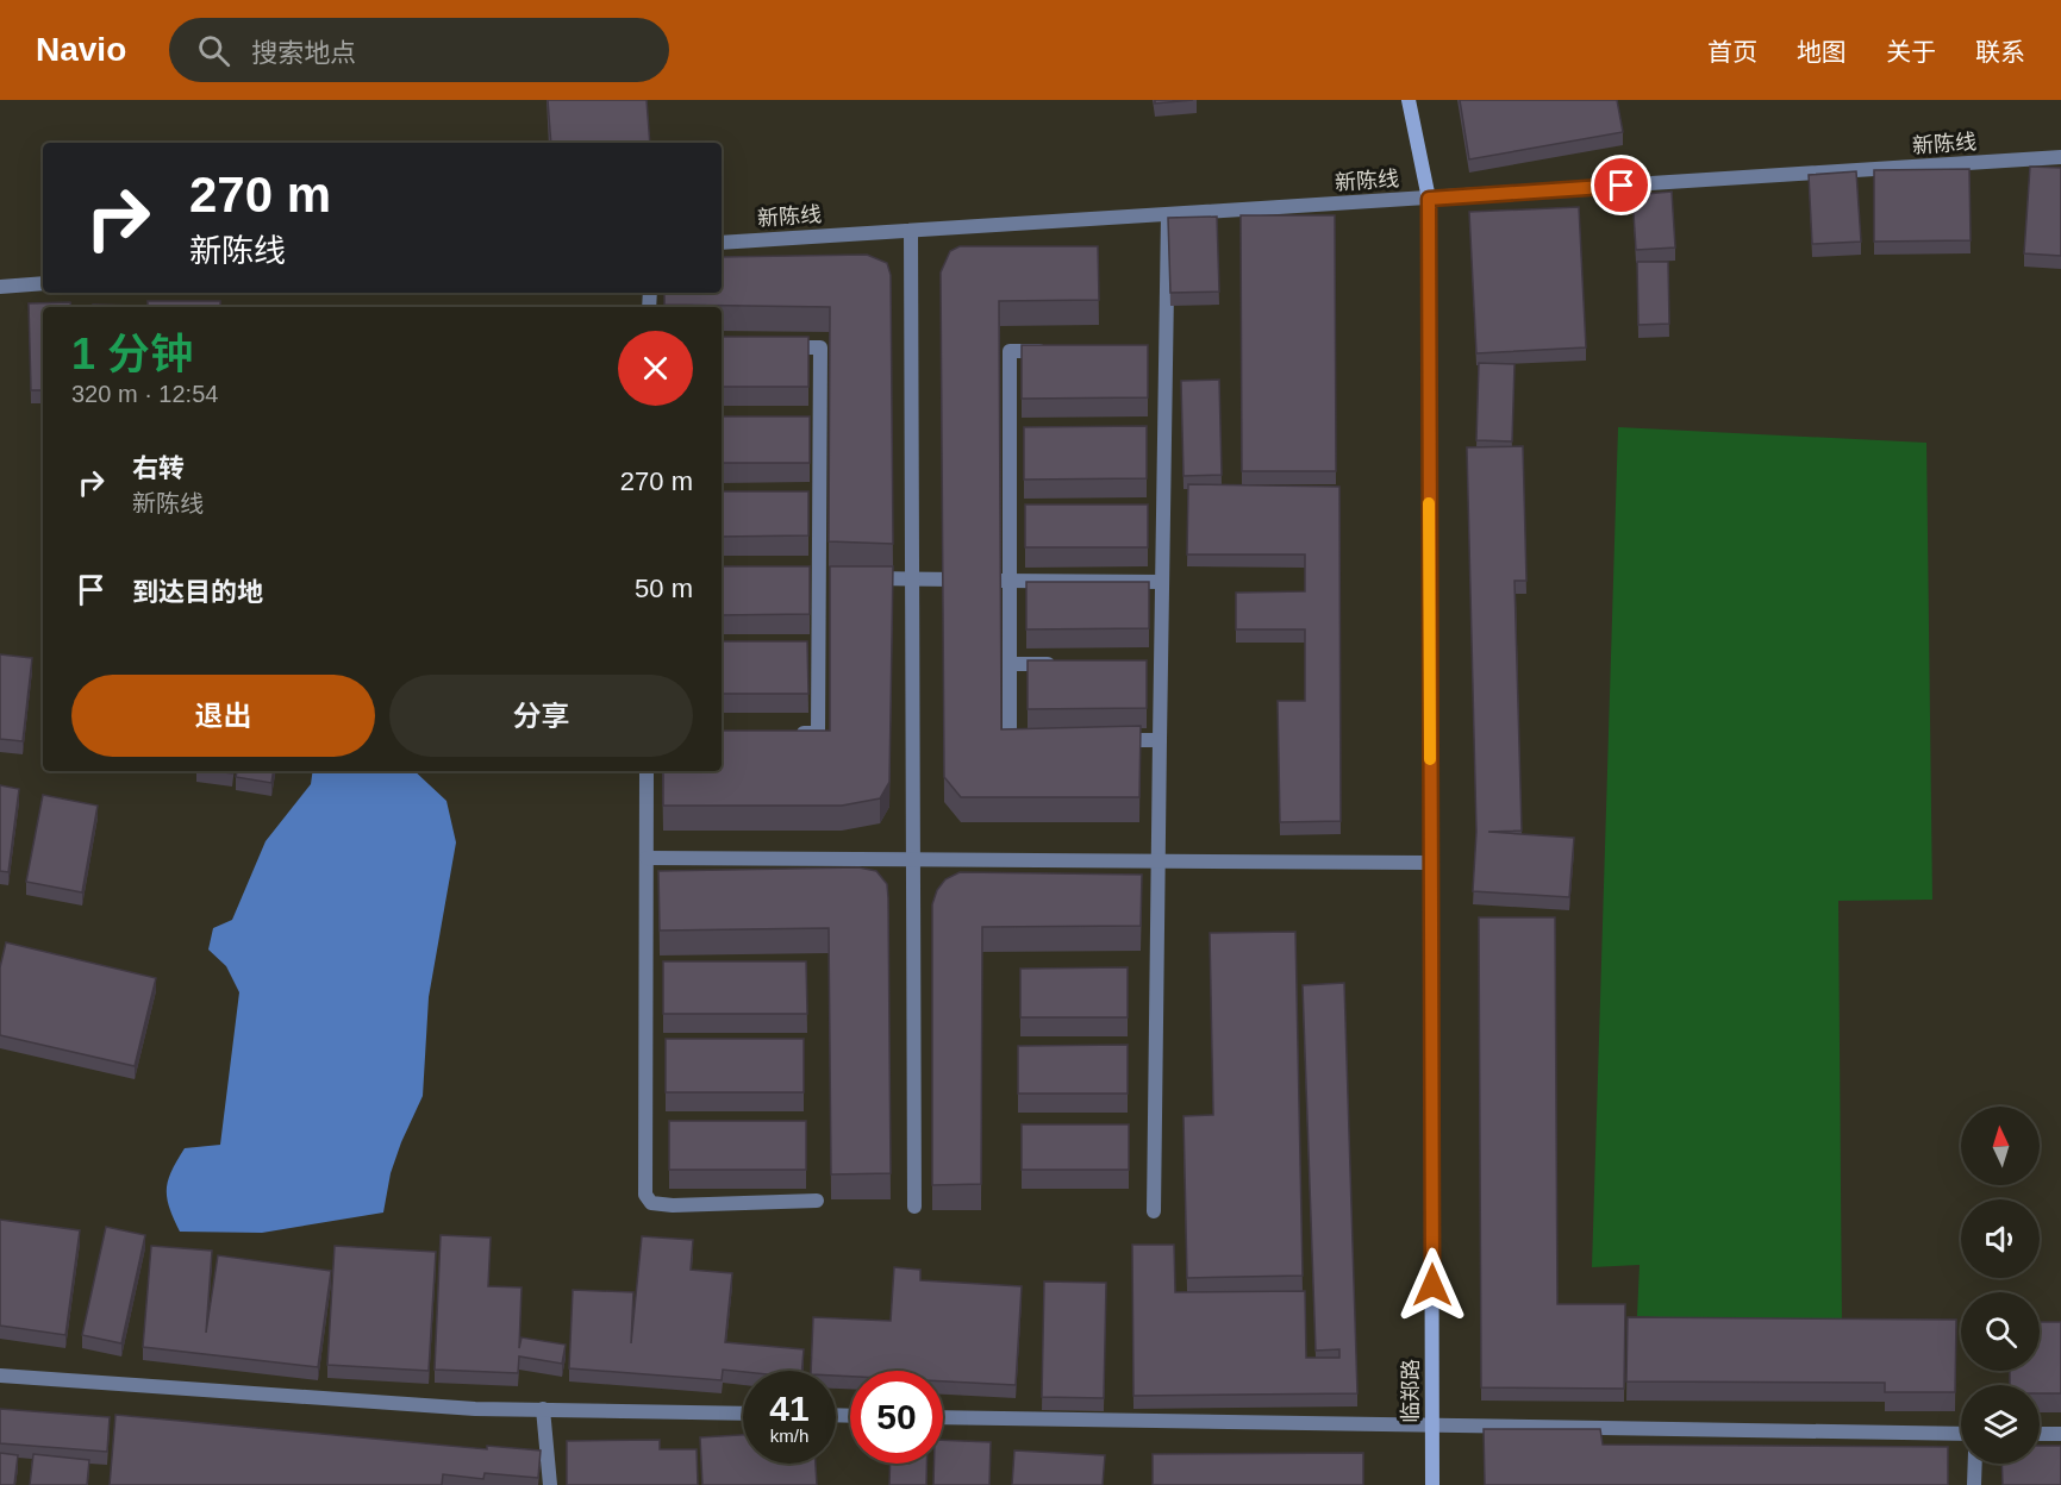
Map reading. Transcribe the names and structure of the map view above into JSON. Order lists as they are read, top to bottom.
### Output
{
  "streets": {
    "main road": ["临郑路"],
    "street": ["新陈线"]
  },
  "crossings": [
    ["新陈线", "临郑路"]
  ],
  "north": "top",
  "page": {
    "header": "Navio",
    "search": "搜索地点",
    "nav": [
      "首页",
      "地图",
      "关于",
      "联系"
    ],
    "turn": ["270 m", "新陈线"],
    "heading": ["1 分钟", "320 m · 12:54"],
    "list": [
      {
        "name": "右转",
        "note": "新陈线",
        "value": "270 m"
      },
      {
        "name": "到达目的地",
        "value": "50 m"
      }
    ],
    "buttons": ["退出", "分享"],
    "speed": "41 km/h",
    "limit": "50"
  }
}
